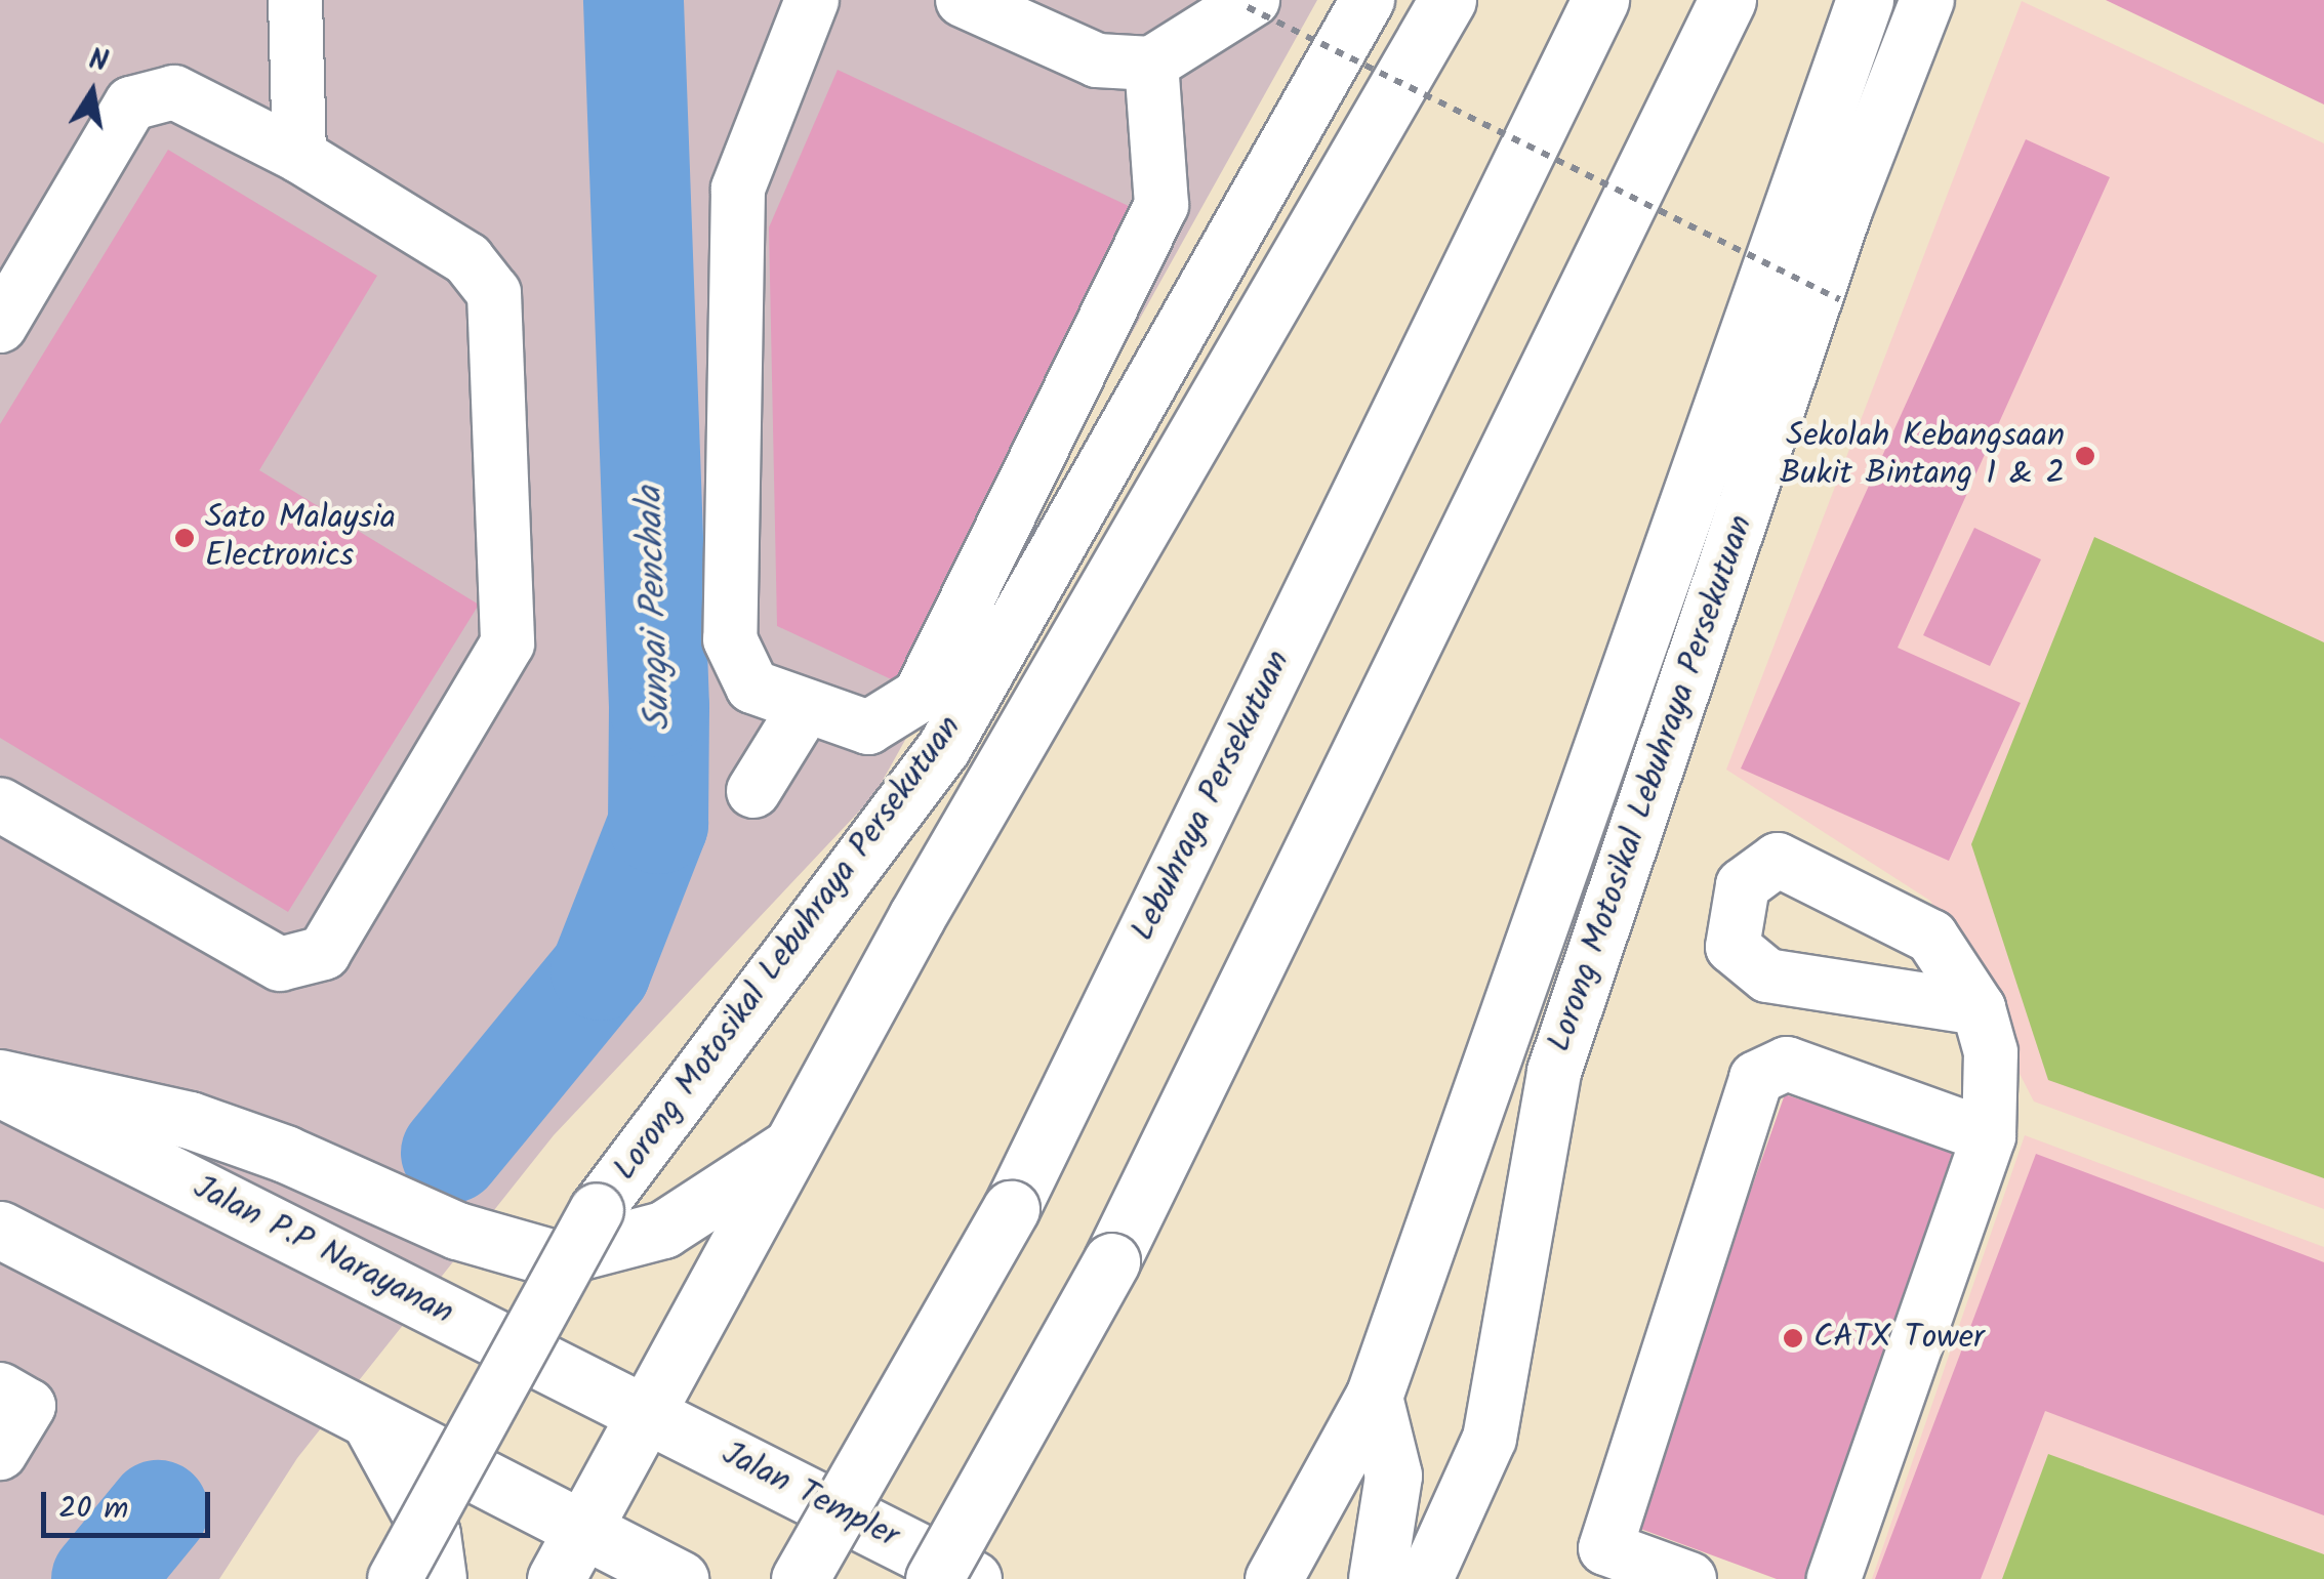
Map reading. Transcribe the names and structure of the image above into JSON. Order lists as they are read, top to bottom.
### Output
{
  "streets": {
    "main road": ["Lebuhraya Persekutuan", "Jalan P.P Narayanan", "Jalan Templer"],
    "street": ["Lorong Motosikal Lebuhraya Persekutuan"]
  },
  "crossings": [
    ["Jalan P.P Narayanan", "Jalan Templer"]
  ],
  "water": ["Sungai Penchala"],
  "places": ["Sekolah Kebangsaan Bukit Bintang 1 & 2", "Sato Malaysia Electronics", "CATX Tower"],
  "scale_bar": "20 m",
  "north": "top"
}
